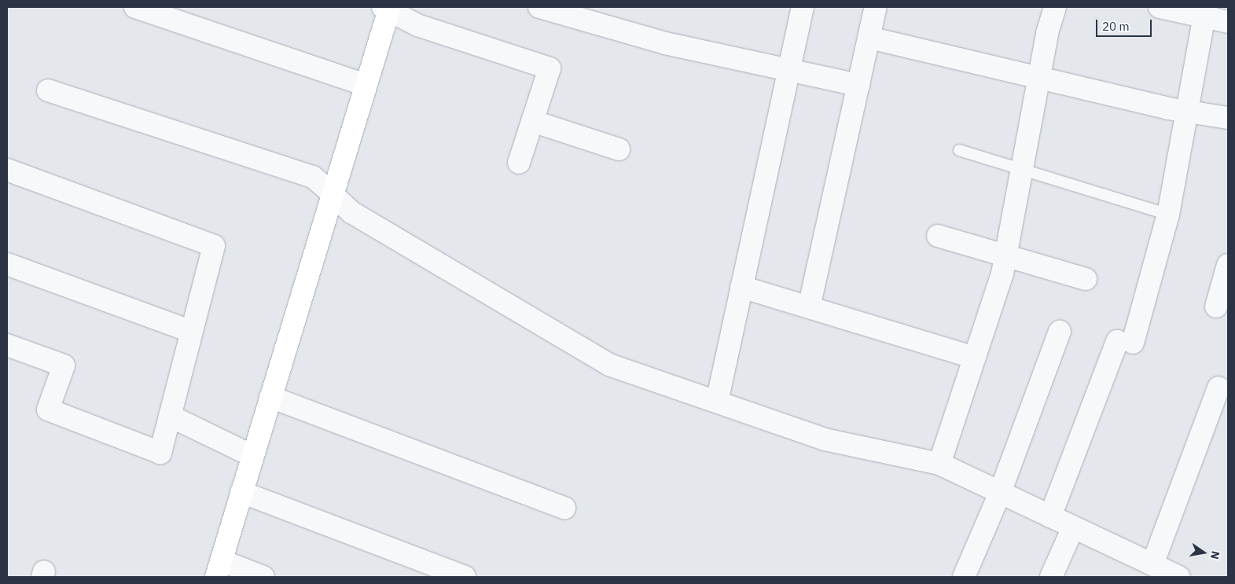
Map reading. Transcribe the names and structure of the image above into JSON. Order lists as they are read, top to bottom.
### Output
{
  "scale_bar": "20 m",
  "north": "right"
}
